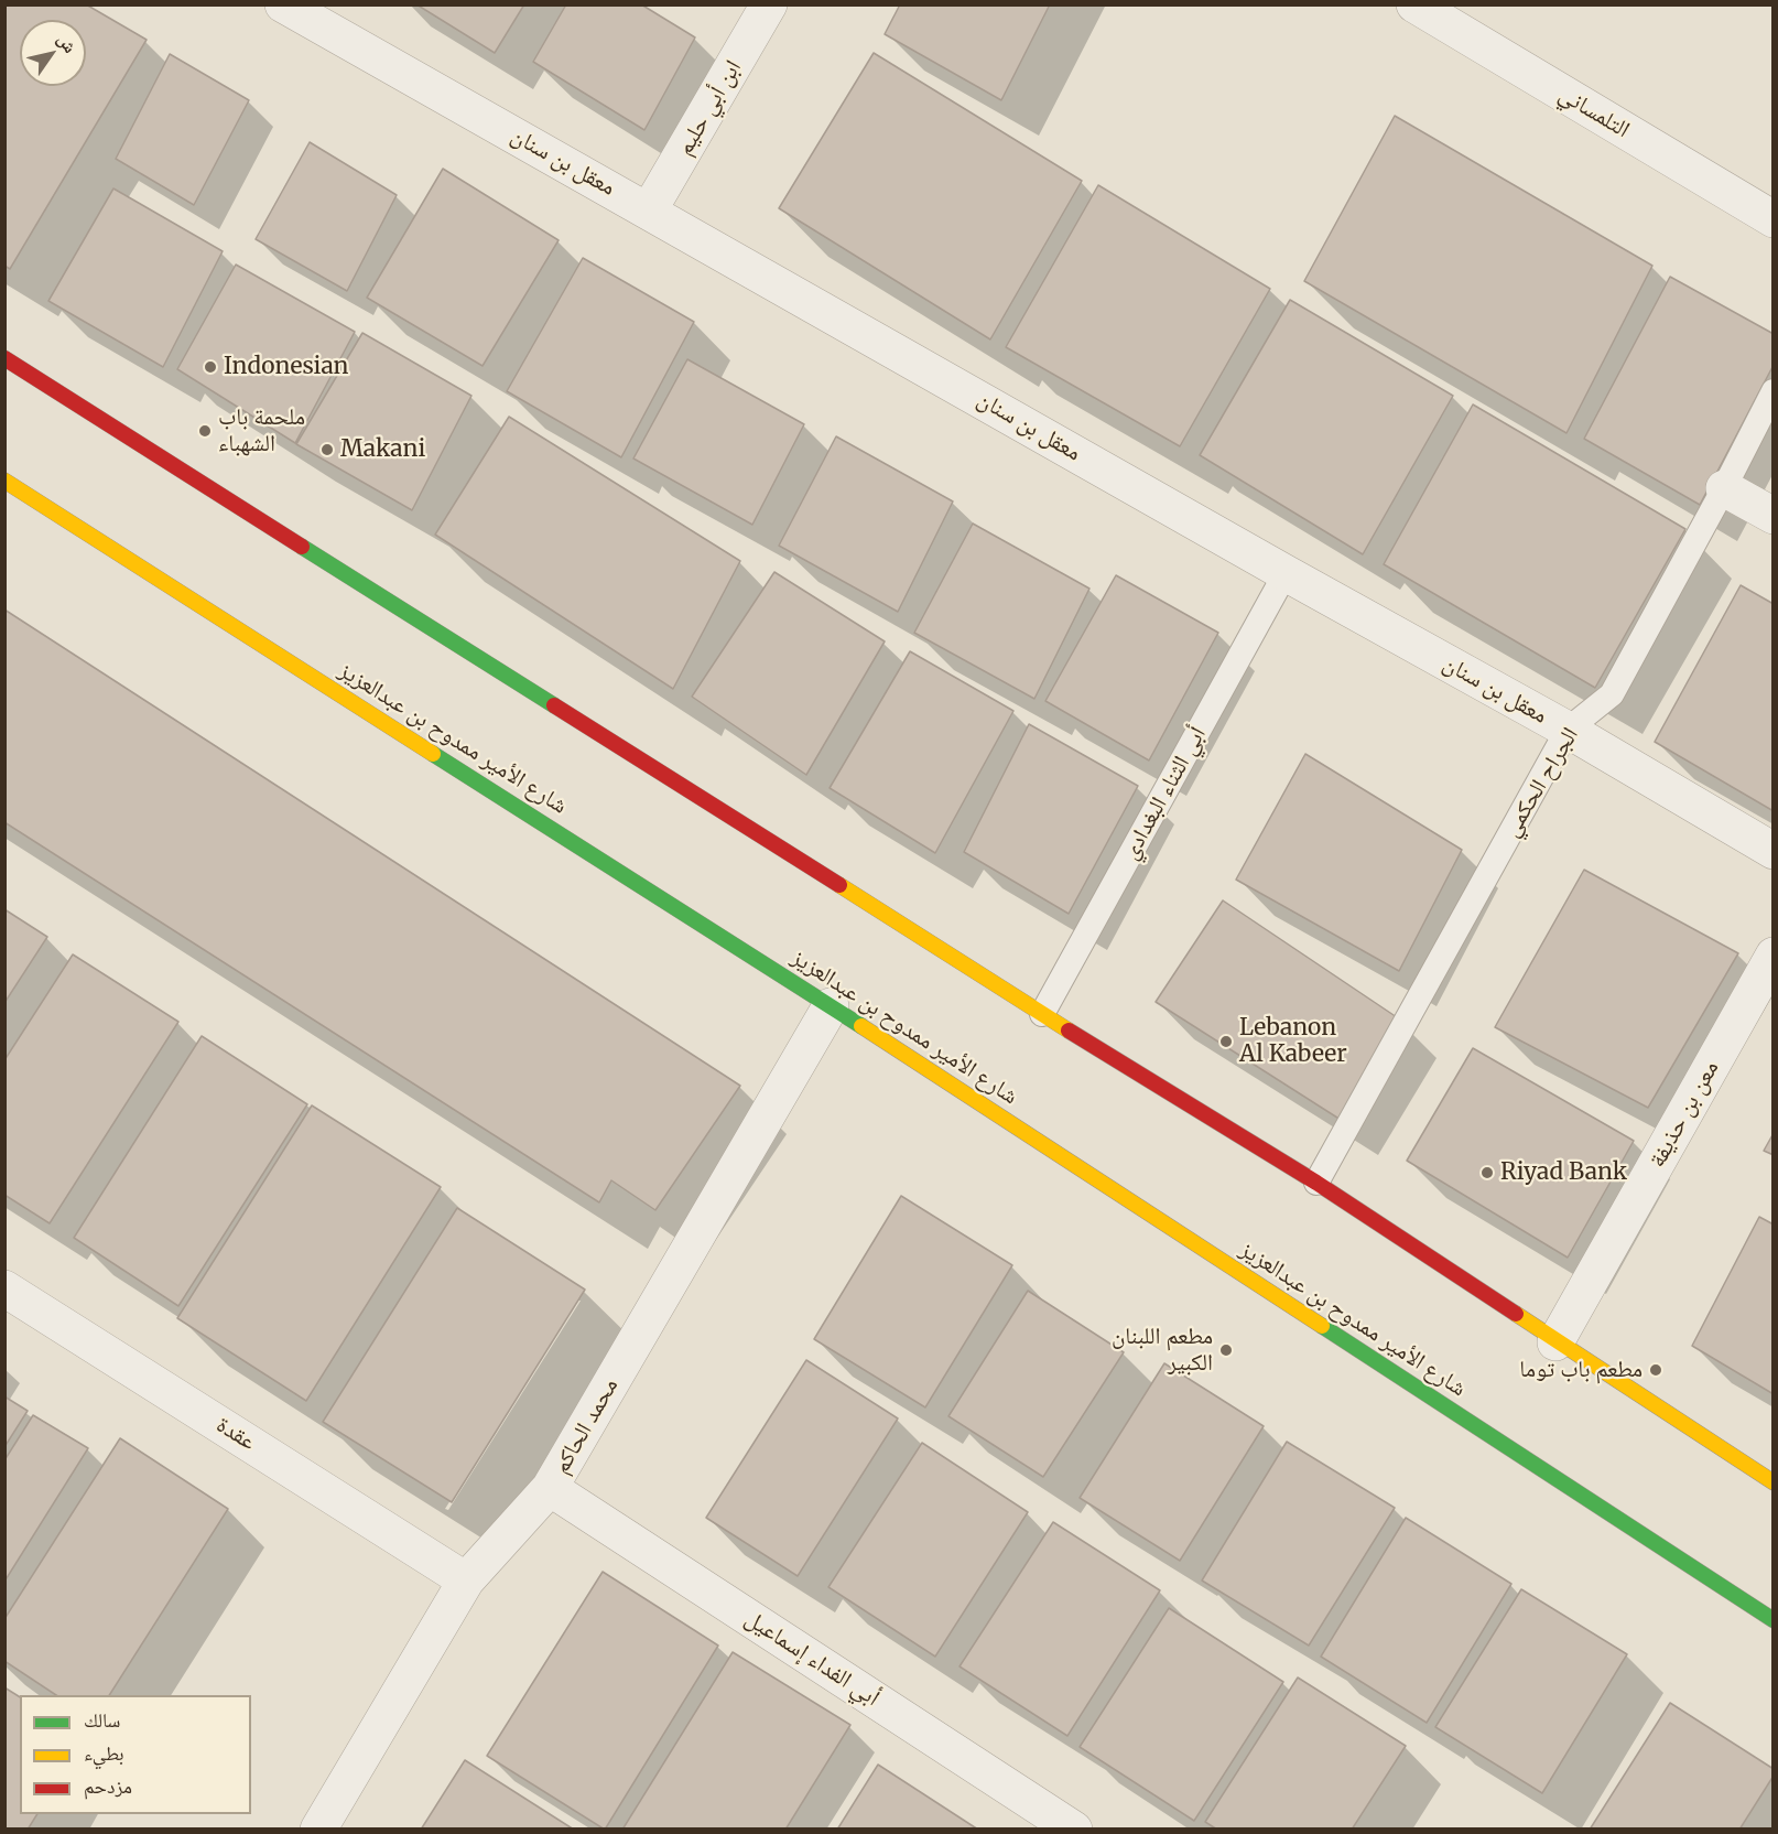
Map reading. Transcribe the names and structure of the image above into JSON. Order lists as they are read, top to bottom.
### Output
{
  "streets": {
    "street": [
      "ابن أبي حليم",
      "التلمساني",
      "معقل بن سنان",
      "شارع الأمير ممدوح بن عبدالعزيز",
      "معن بن حذيفة",
      "محمد الحاكم",
      "عقدة",
      "أبي الفداء إسماعيل"
    ],
    "lane": ["الجراح الحكمي", "أبي الثناء البغدادي"]
  },
  "crossings": [
    ["ابن أبي حليم", "معقل بن سنان"],
    ["معقل بن سنان", "الجراح الحكمي"],
    ["معقل بن سنان", "أبي الثناء البغدادي"],
    ["شارع الأمير ممدوح بن عبدالعزيز", "محمد الحاكم"],
    ["محمد الحاكم", "عقدة"],
    ["محمد الحاكم", "أبي الفداء إسماعيل"]
  ],
  "places": [
    "Indonesian",
    "ملحمة باب الشهباء",
    "Makani",
    "Lebanon Al Kabeer",
    "Riyad Bank",
    "مطعم اللبنان الكبير",
    "مطعم باب توما"
  ],
  "legend": ["سالك", "بطيء", "مزدحم"],
  "north": "top right"
}
